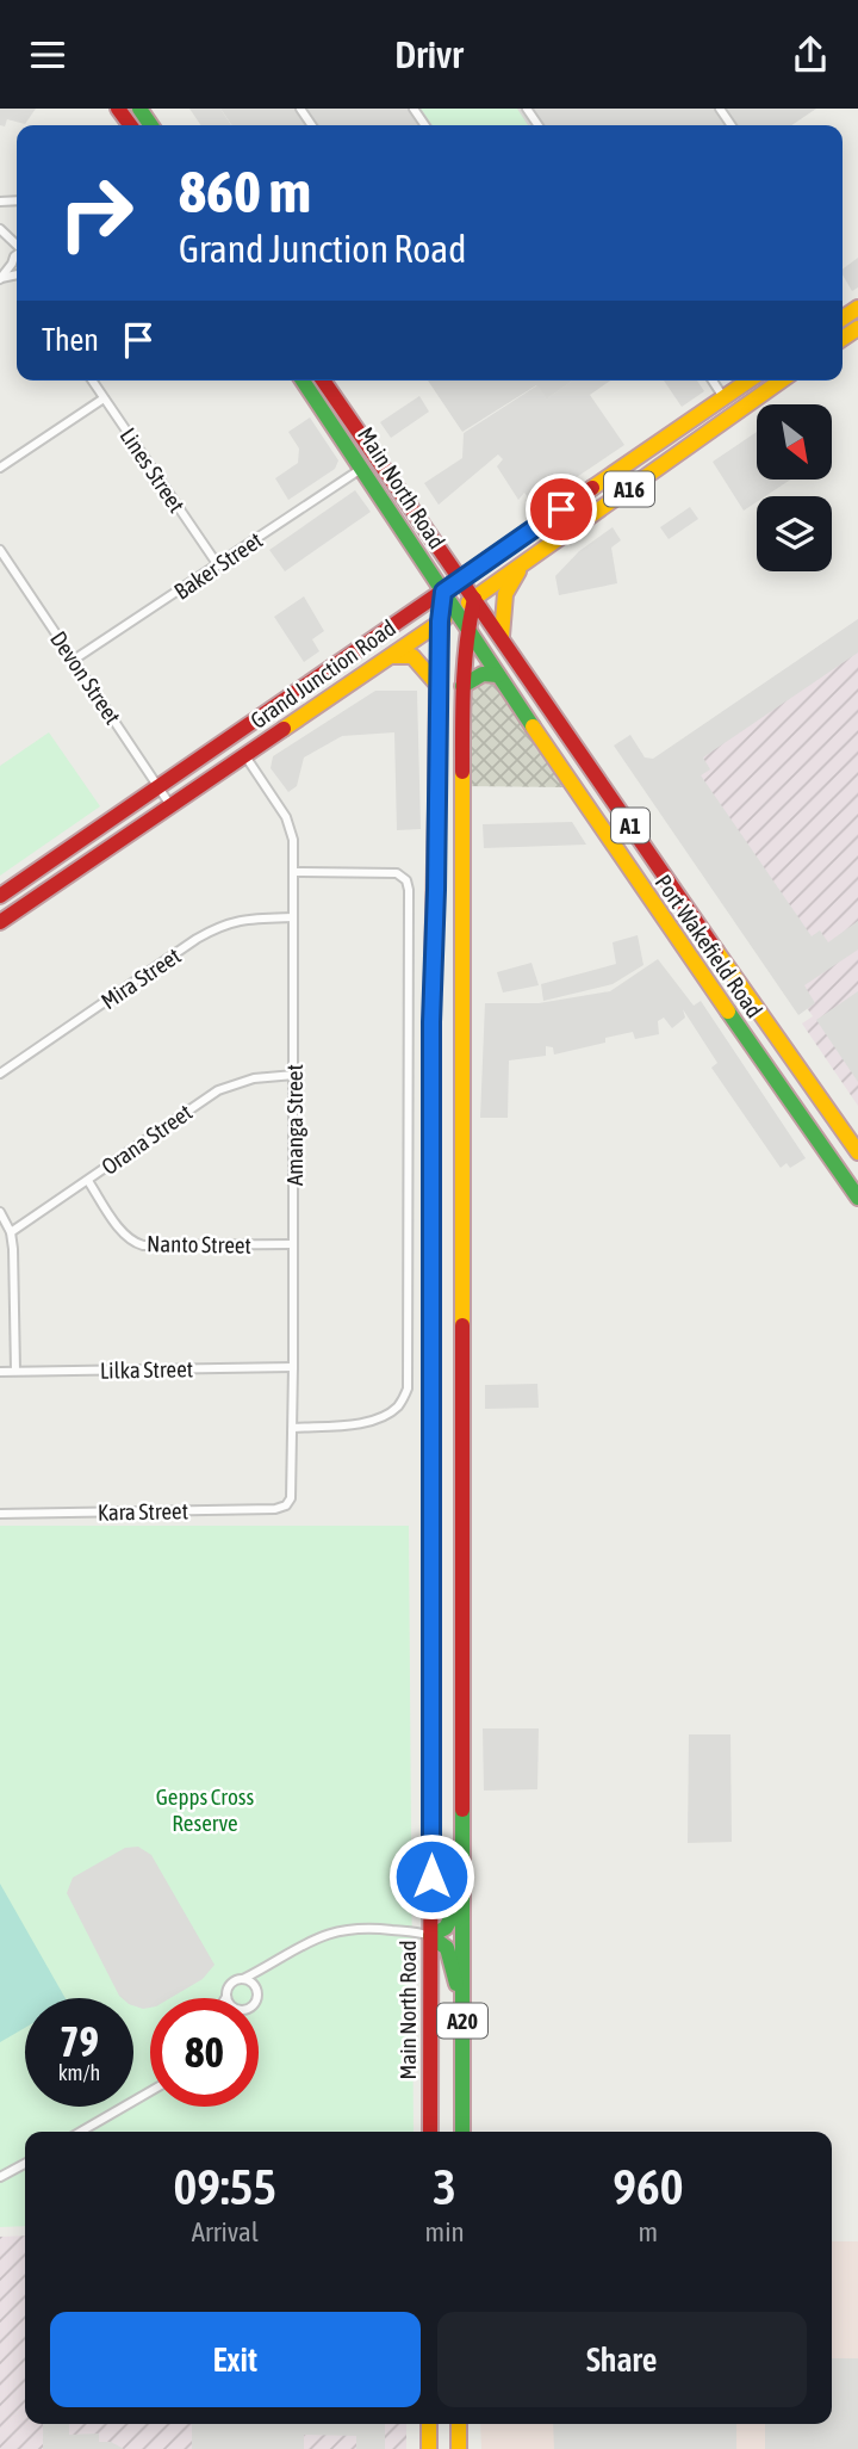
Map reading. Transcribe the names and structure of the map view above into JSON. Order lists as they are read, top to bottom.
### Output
{
  "streets": {
    "highway": [
      "Main North Road",
      "A16",
      "Grand Junction Road",
      "A1",
      "Port Wakefield Road",
      "A20"
    ],
    "street": [
      "Lines Street",
      "Baker Street",
      "Devon Street",
      "Mira Street",
      "Amanga Street",
      "Orana Street",
      "Nanto Street",
      "Lilka Street",
      "Kara Street"
    ]
  },
  "crossings": [
    ["Lines Street", "Baker Street"],
    ["Main North Road", "Baker Street"],
    ["Main North Road", "Grand Junction Road"],
    ["Main North Road", "Port Wakefield Road"],
    ["Baker Street", "Devon Street"],
    ["Grand Junction Road", "Devon Street"],
    ["Grand Junction Road", "Port Wakefield Road"],
    ["Grand Junction Road", "Amanga Street"],
    ["Grand Junction Road", "A20"],
    ["Port Wakefield Road", "A20"],
    ["Mira Street", "Amanga Street"],
    ["Amanga Street", "Orana Street"],
    ["Amanga Street", "Nanto Street"],
    ["Amanga Street", "Lilka Street"],
    ["Amanga Street", "Kara Street"],
    ["Orana Street", "Nanto Street"]
  ],
  "parks": ["Gepps Cross Reserve"],
  "north": "bottom right",
  "page": {
    "header": "Drivr",
    "turn": ["860 m", "Grand Junction Road"],
    "then": "Then",
    "speed": "79 km/h",
    "limit": "80",
    "eta": [
      "09:55",
      "Arrival",
      "3",
      "min",
      "960",
      "m"
    ],
    "buttons": ["Exit", "Share"]
  }
}
